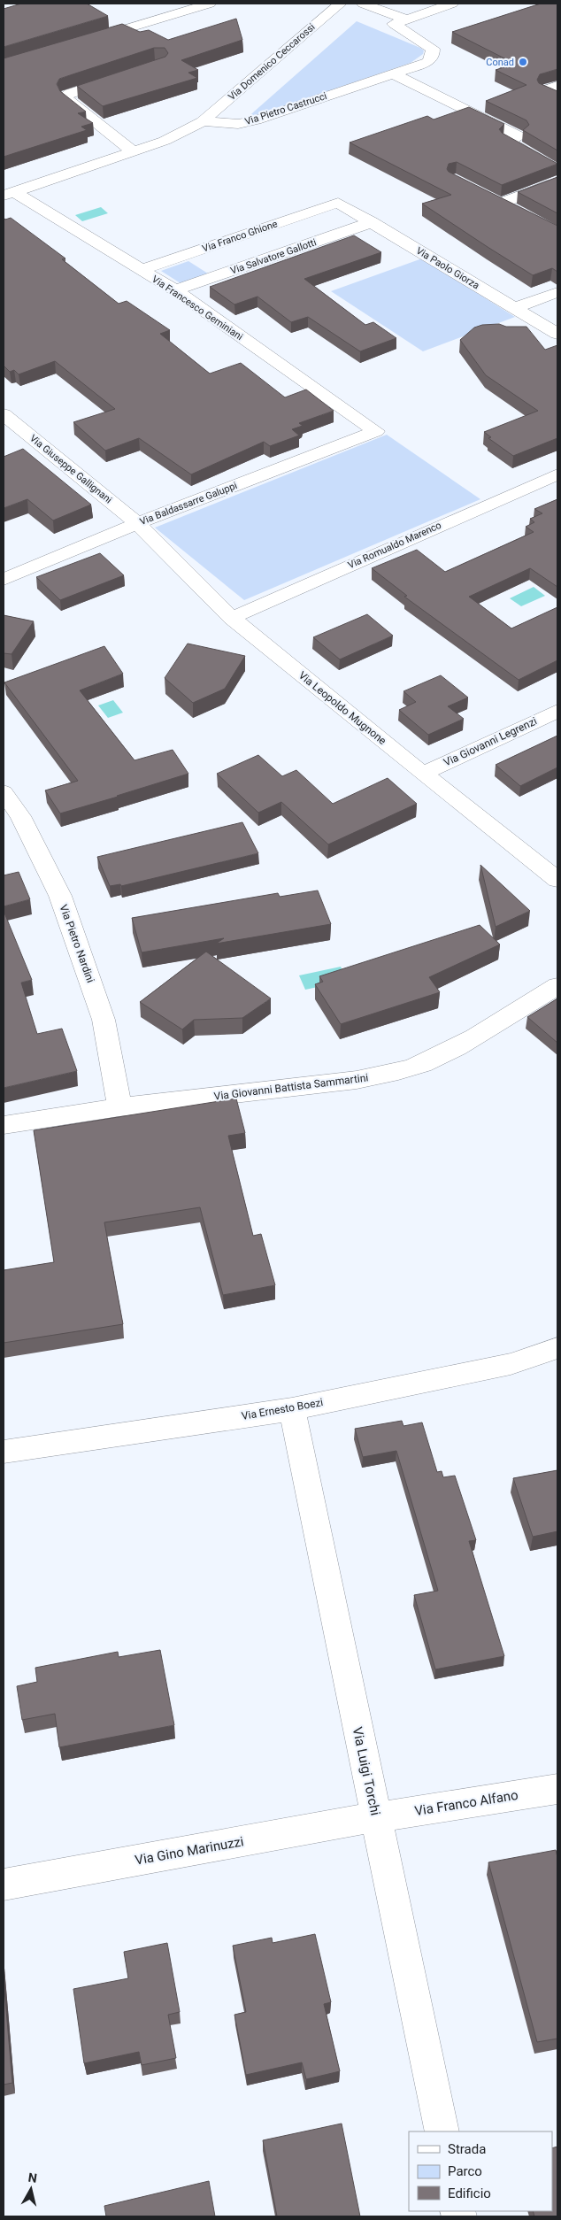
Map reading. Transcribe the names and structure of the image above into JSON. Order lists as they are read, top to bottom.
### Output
{
  "streets": {
    "street": [
      "Via Domenico Ceccarossi",
      "Via Pietro Castrucci",
      "Via Franco Ghione",
      "Via Salvatore Gallotti",
      "Via Paolo Giorza",
      "Via Francesco Geminiani",
      "Via Giuseppe Gallignani",
      "Via Baldassarre Galuppi",
      "Via Romualdo Marenco",
      "Via Leopoldo Mugnone",
      "Via Giovanni Legrenzi",
      "Via Pietro Nardini",
      "Via Giovanni Battista Sammartini",
      "Via Ernesto Boezi",
      "Via Luigi Torchi",
      "Via Franco Alfano",
      "Via Gino Marinuzzi"
    ]
  },
  "crossings": [
    ["Via Domenico Ceccarossi", "Via Pietro Castrucci"],
    ["Via Franco Ghione", "Via Paolo Giorza"],
    ["Via Franco Ghione", "Via Francesco Geminiani"],
    ["Via Salvatore Gallotti", "Via Paolo Giorza"],
    ["Via Salvatore Gallotti", "Via Francesco Geminiani"],
    ["Via Francesco Geminiani", "Via Baldassarre Galuppi"],
    ["Via Giuseppe Gallignani", "Via Baldassarre Galuppi"],
    ["Via Giuseppe Gallignani", "Via Leopoldo Mugnone"],
    ["Via Baldassarre Galuppi", "Via Leopoldo Mugnone"],
    ["Via Romualdo Marenco", "Via Leopoldo Mugnone"],
    ["Via Leopoldo Mugnone", "Via Giovanni Legrenzi"],
    ["Via Pietro Nardini", "Via Giovanni Battista Sammartini"],
    ["Via Ernesto Boezi", "Via Luigi Torchi"],
    ["Via Luigi Torchi", "Via Franco Alfano"],
    ["Via Luigi Torchi", "Via Gino Marinuzzi"],
    ["Via Franco Alfano", "Via Gino Marinuzzi"]
  ],
  "places": ["Conad"],
  "legend": ["Strada", "Parco", "Edificio"],
  "north": "top"
}
